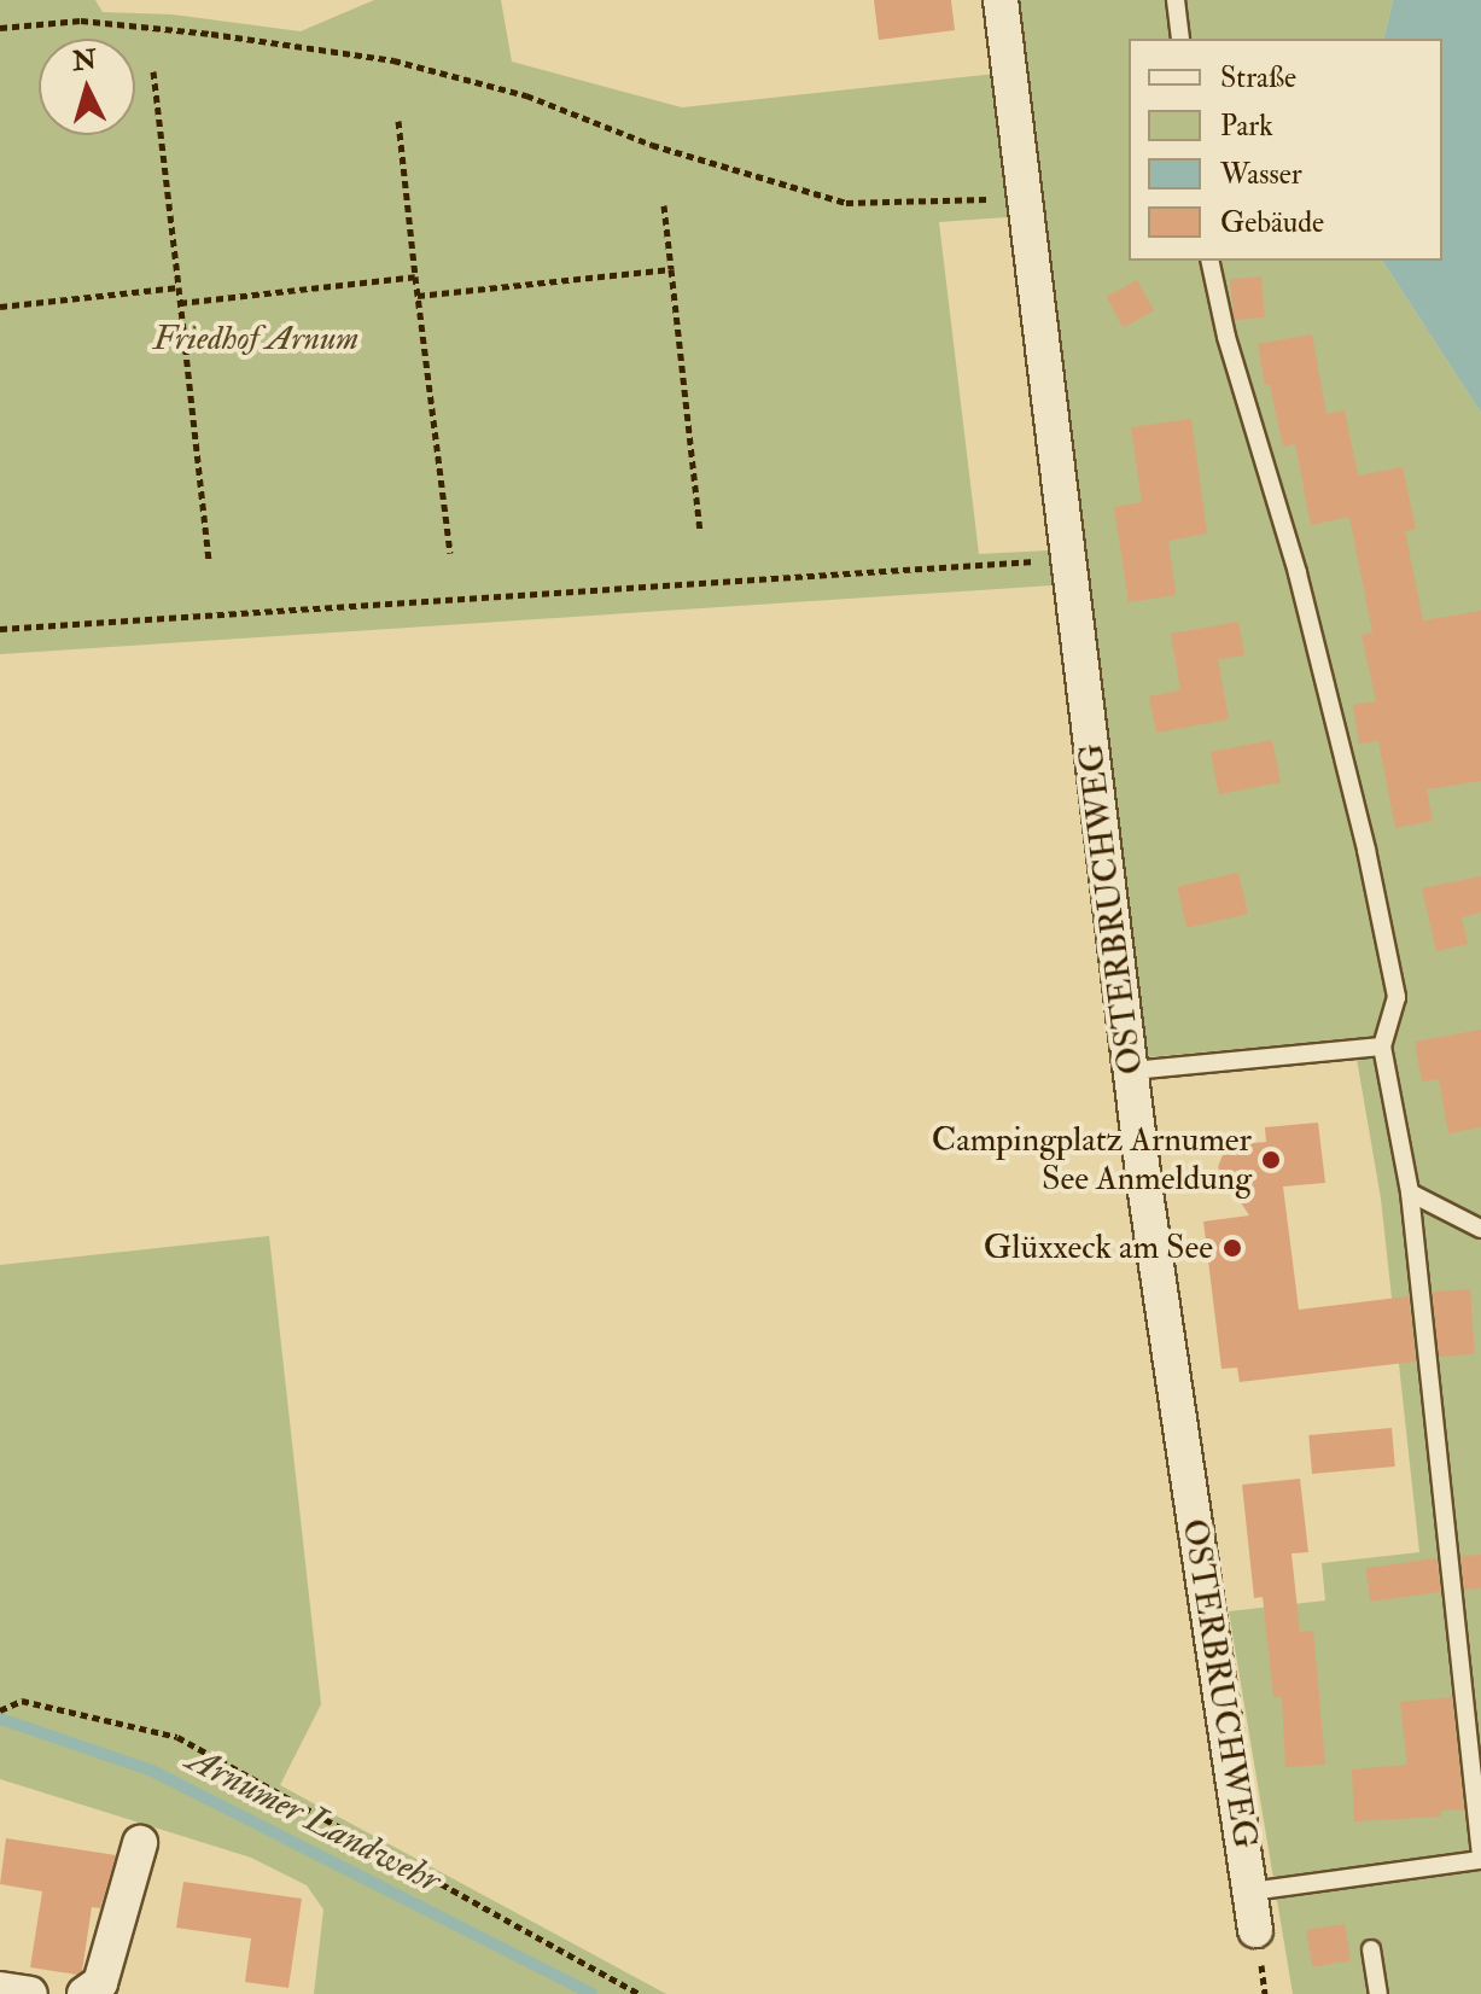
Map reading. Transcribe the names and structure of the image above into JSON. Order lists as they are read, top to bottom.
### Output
{
  "streets": {
    "street": ["OSTERBRUCHWEG"]
  },
  "water": ["Arnumer Landwehr"],
  "parks": ["Friedhof Arnum"],
  "places": ["Campingplatz Arnumer See Anmeldung", "Glüxxeck am See"],
  "legend": [
    "Straße",
    "Park",
    "Wasser",
    "Gebäude"
  ],
  "north": "top"
}
